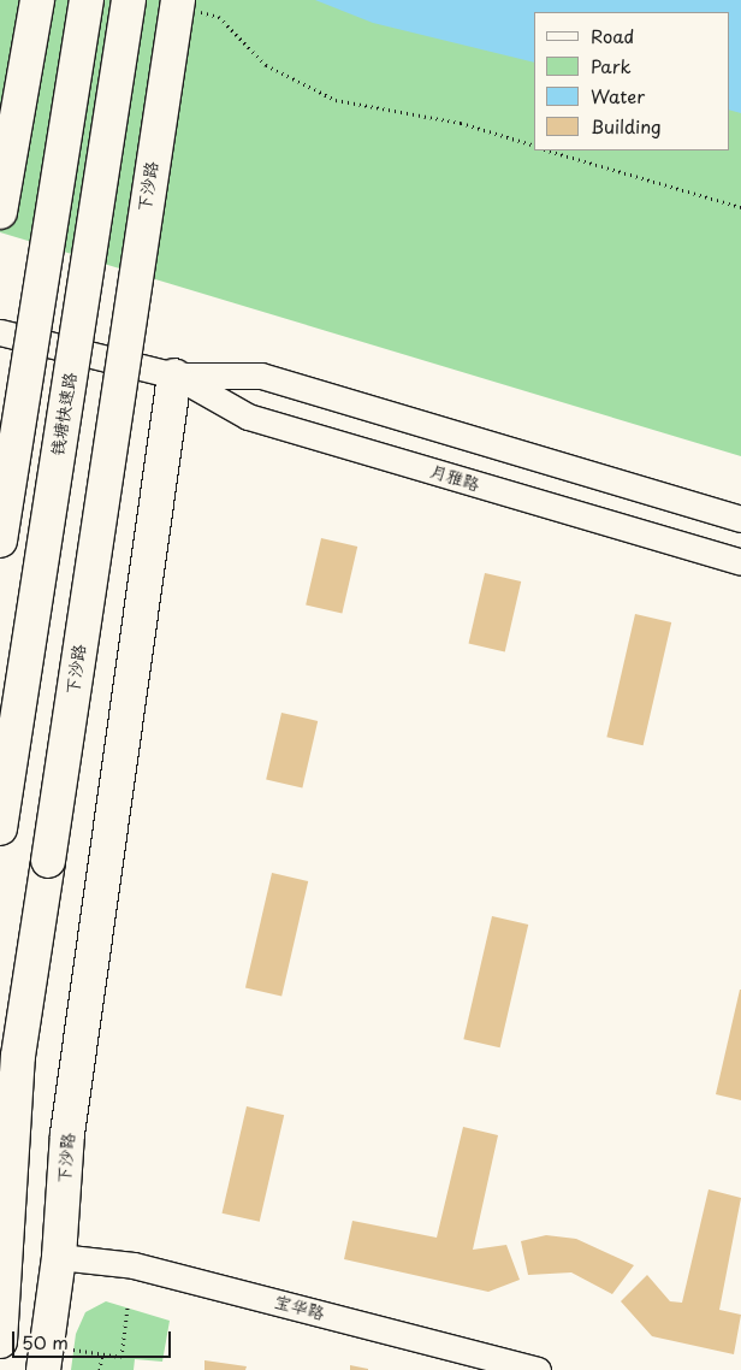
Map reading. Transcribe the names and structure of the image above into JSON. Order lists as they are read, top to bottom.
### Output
{
  "streets": {
    "main road": ["下沙路", "钱塘快速路"],
    "street": ["月雅路", "宝华路"]
  },
  "crossings": [
    ["下沙路", "月雅路"],
    ["下沙路", "宝华路"]
  ],
  "legend": [
    "Road",
    "Park",
    "Water",
    "Building"
  ],
  "scale_bar": "50 m"
}
